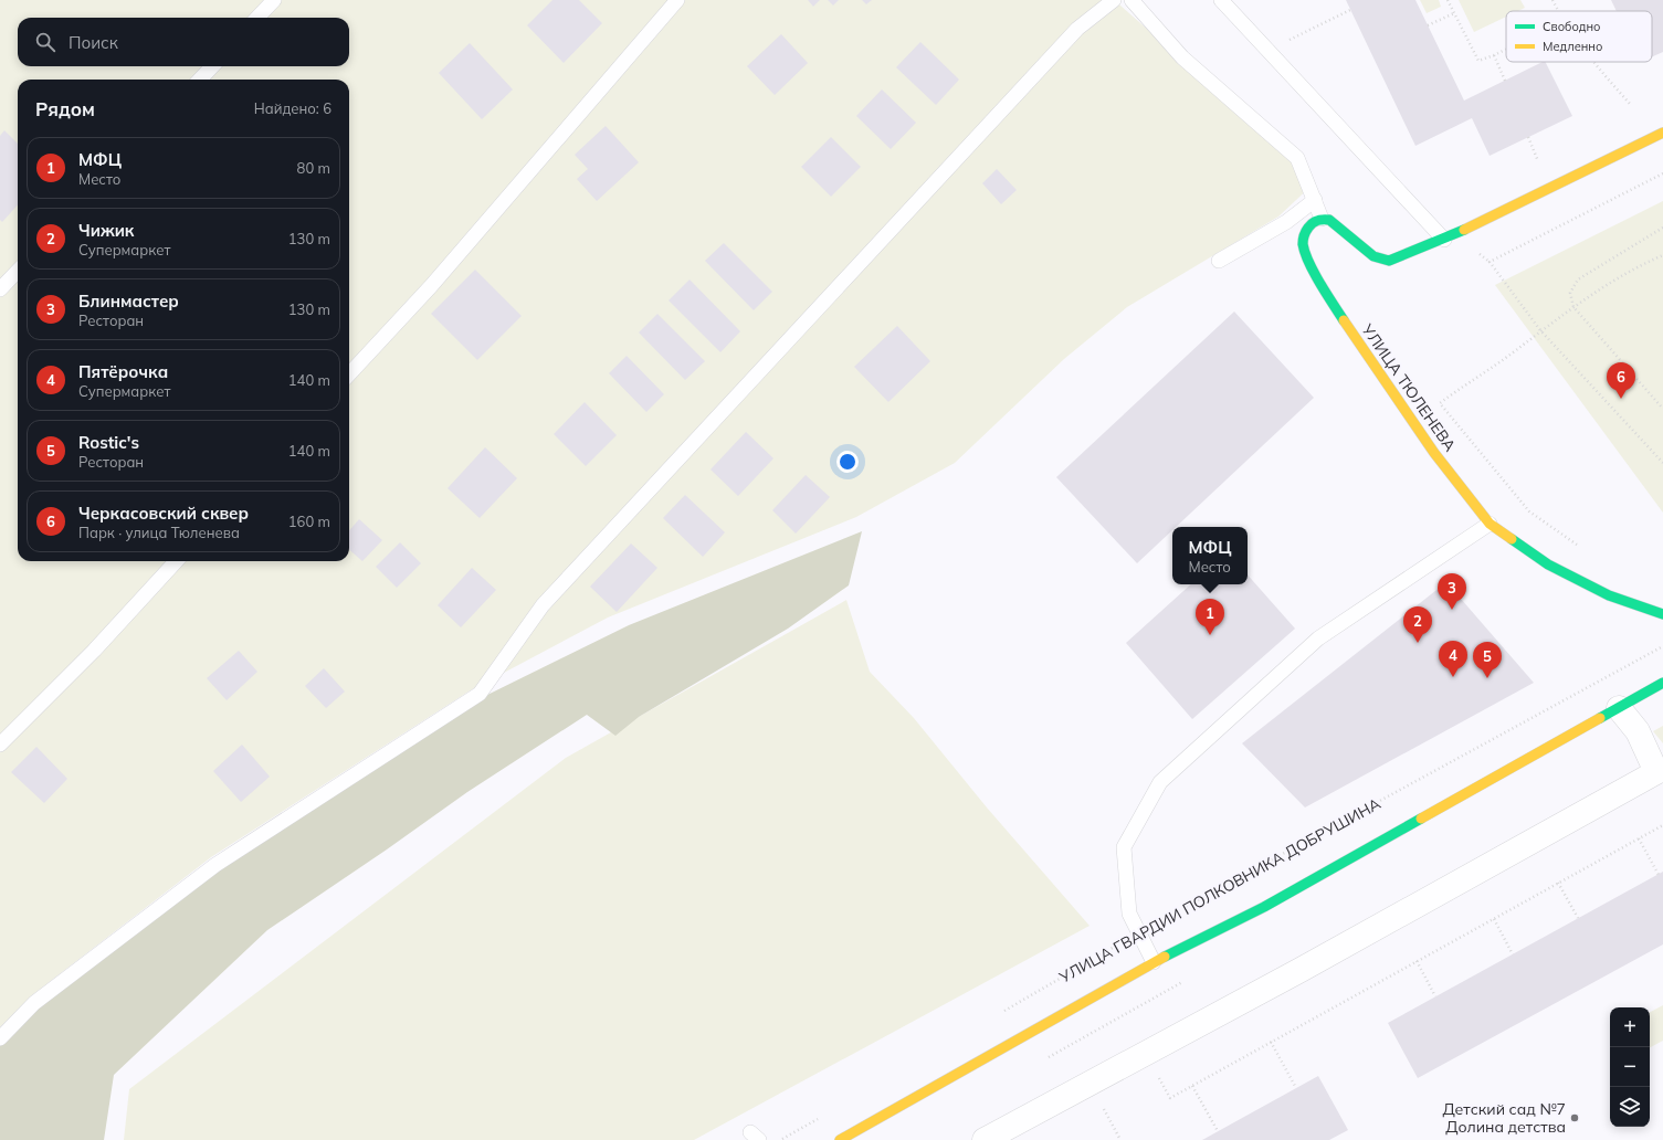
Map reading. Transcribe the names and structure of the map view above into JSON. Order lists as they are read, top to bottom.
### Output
{
  "streets": {
    "street": ["УЛИЦА ТЮЛЕНЕВА", "УЛИЦА ГВАРДИИ ПОЛКОВНИКА ДОБРУШИНА"]
  },
  "places": ["Детский сад №7 Долина детства"],
  "legend": ["Свободно", "Медленно"],
  "page": {
    "search": "Поиск",
    "heading": ["Рядом", "Найдено: 6"],
    "list": [
      {
        "mark": "1",
        "name": "МФЦ",
        "note": "Место",
        "value": "80 m"
      },
      {
        "mark": "2",
        "name": "Чижик",
        "note": "Супермаркет",
        "value": "130 m"
      },
      {
        "mark": "3",
        "name": "Блинмастер",
        "note": "Ресторан",
        "value": "130 m"
      },
      {
        "mark": "4",
        "name": "Пятёрочка",
        "note": "Супермаркет",
        "value": "140 m"
      },
      {
        "mark": "5",
        "name": "Rostic's",
        "note": "Ресторан",
        "value": "140 m"
      },
      {
        "mark": "6",
        "name": "Черкасовский сквер",
        "note": "Парк · улица Тюленева",
        "value": "160 m"
      }
    ],
    "pins": [
      "6",
      "3",
      "1",
      "2",
      "4",
      "5"
    ],
    "popup": ["МФЦ", "Место"],
    "map_buttons": ["+", "−"]
  }
}
